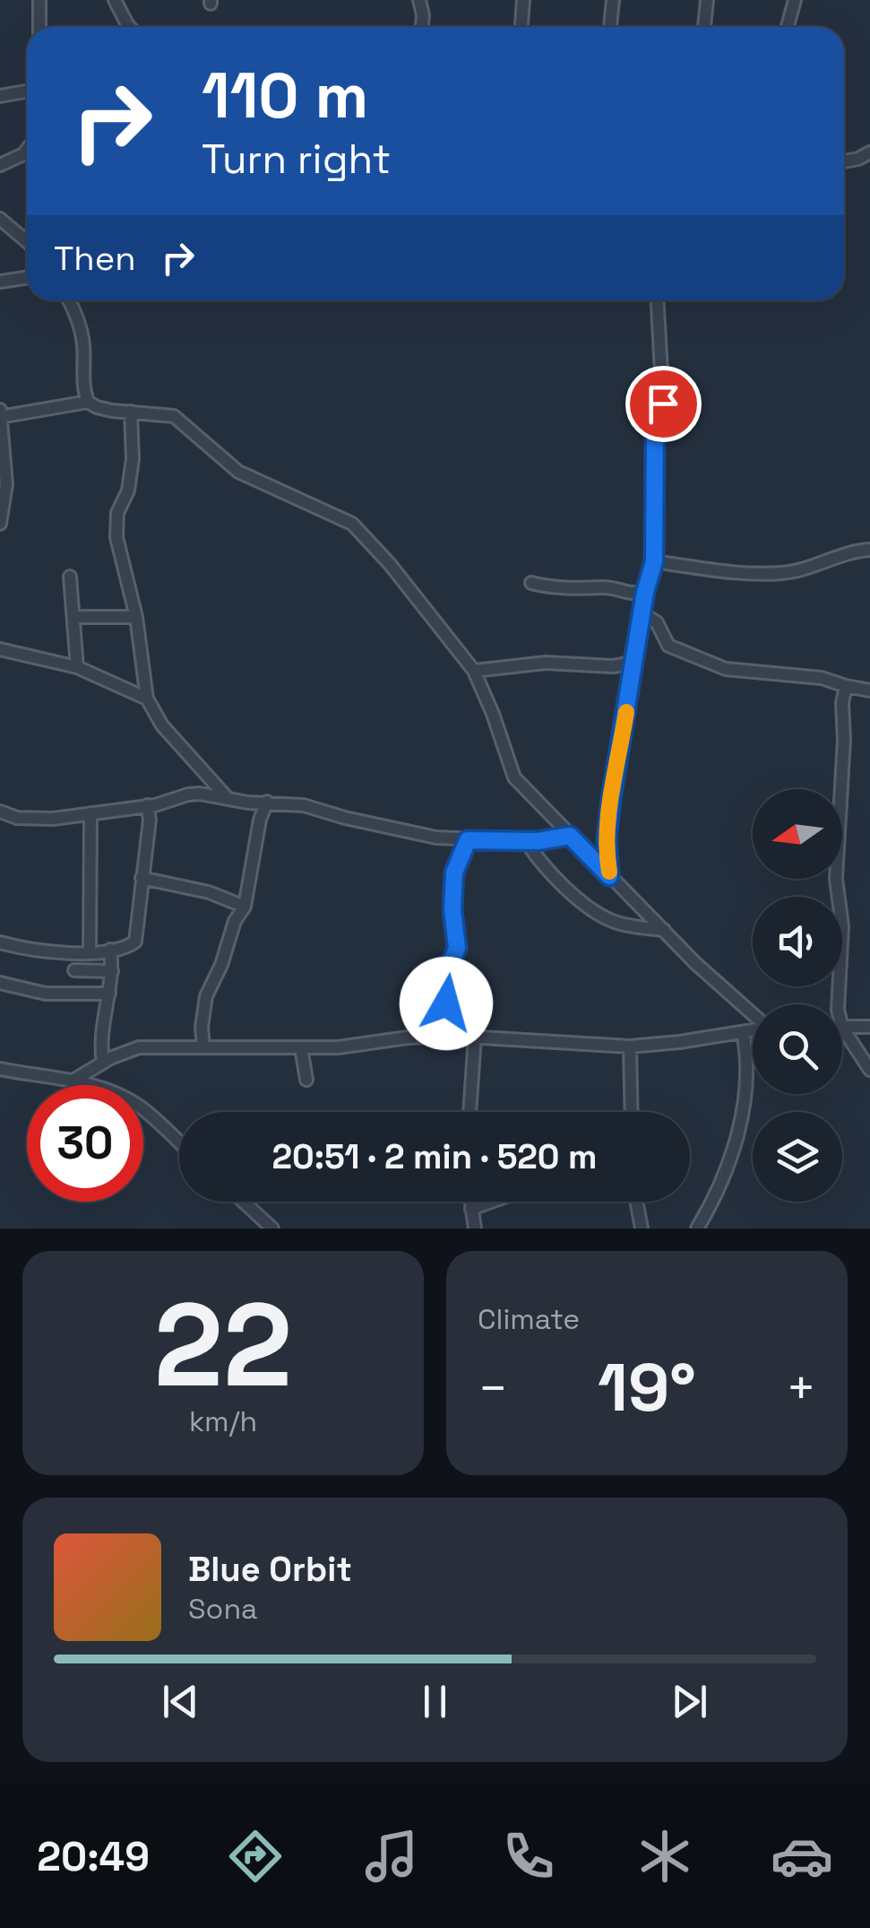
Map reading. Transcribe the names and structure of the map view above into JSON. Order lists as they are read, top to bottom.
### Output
{
  "north": "left",
  "page": {
    "turn": ["110 m", "Turn right"],
    "then": "Then",
    "limit": "30",
    "trip": "20:51 · 2 min · 520 m",
    "tile": [
      ["22", "km/h"],
      "Climate"
    ],
    "heat": ["−", "19°", "+"],
    "song": ["Blue Orbit", "Sona"],
    "tabs": "20:49"
  }
}
